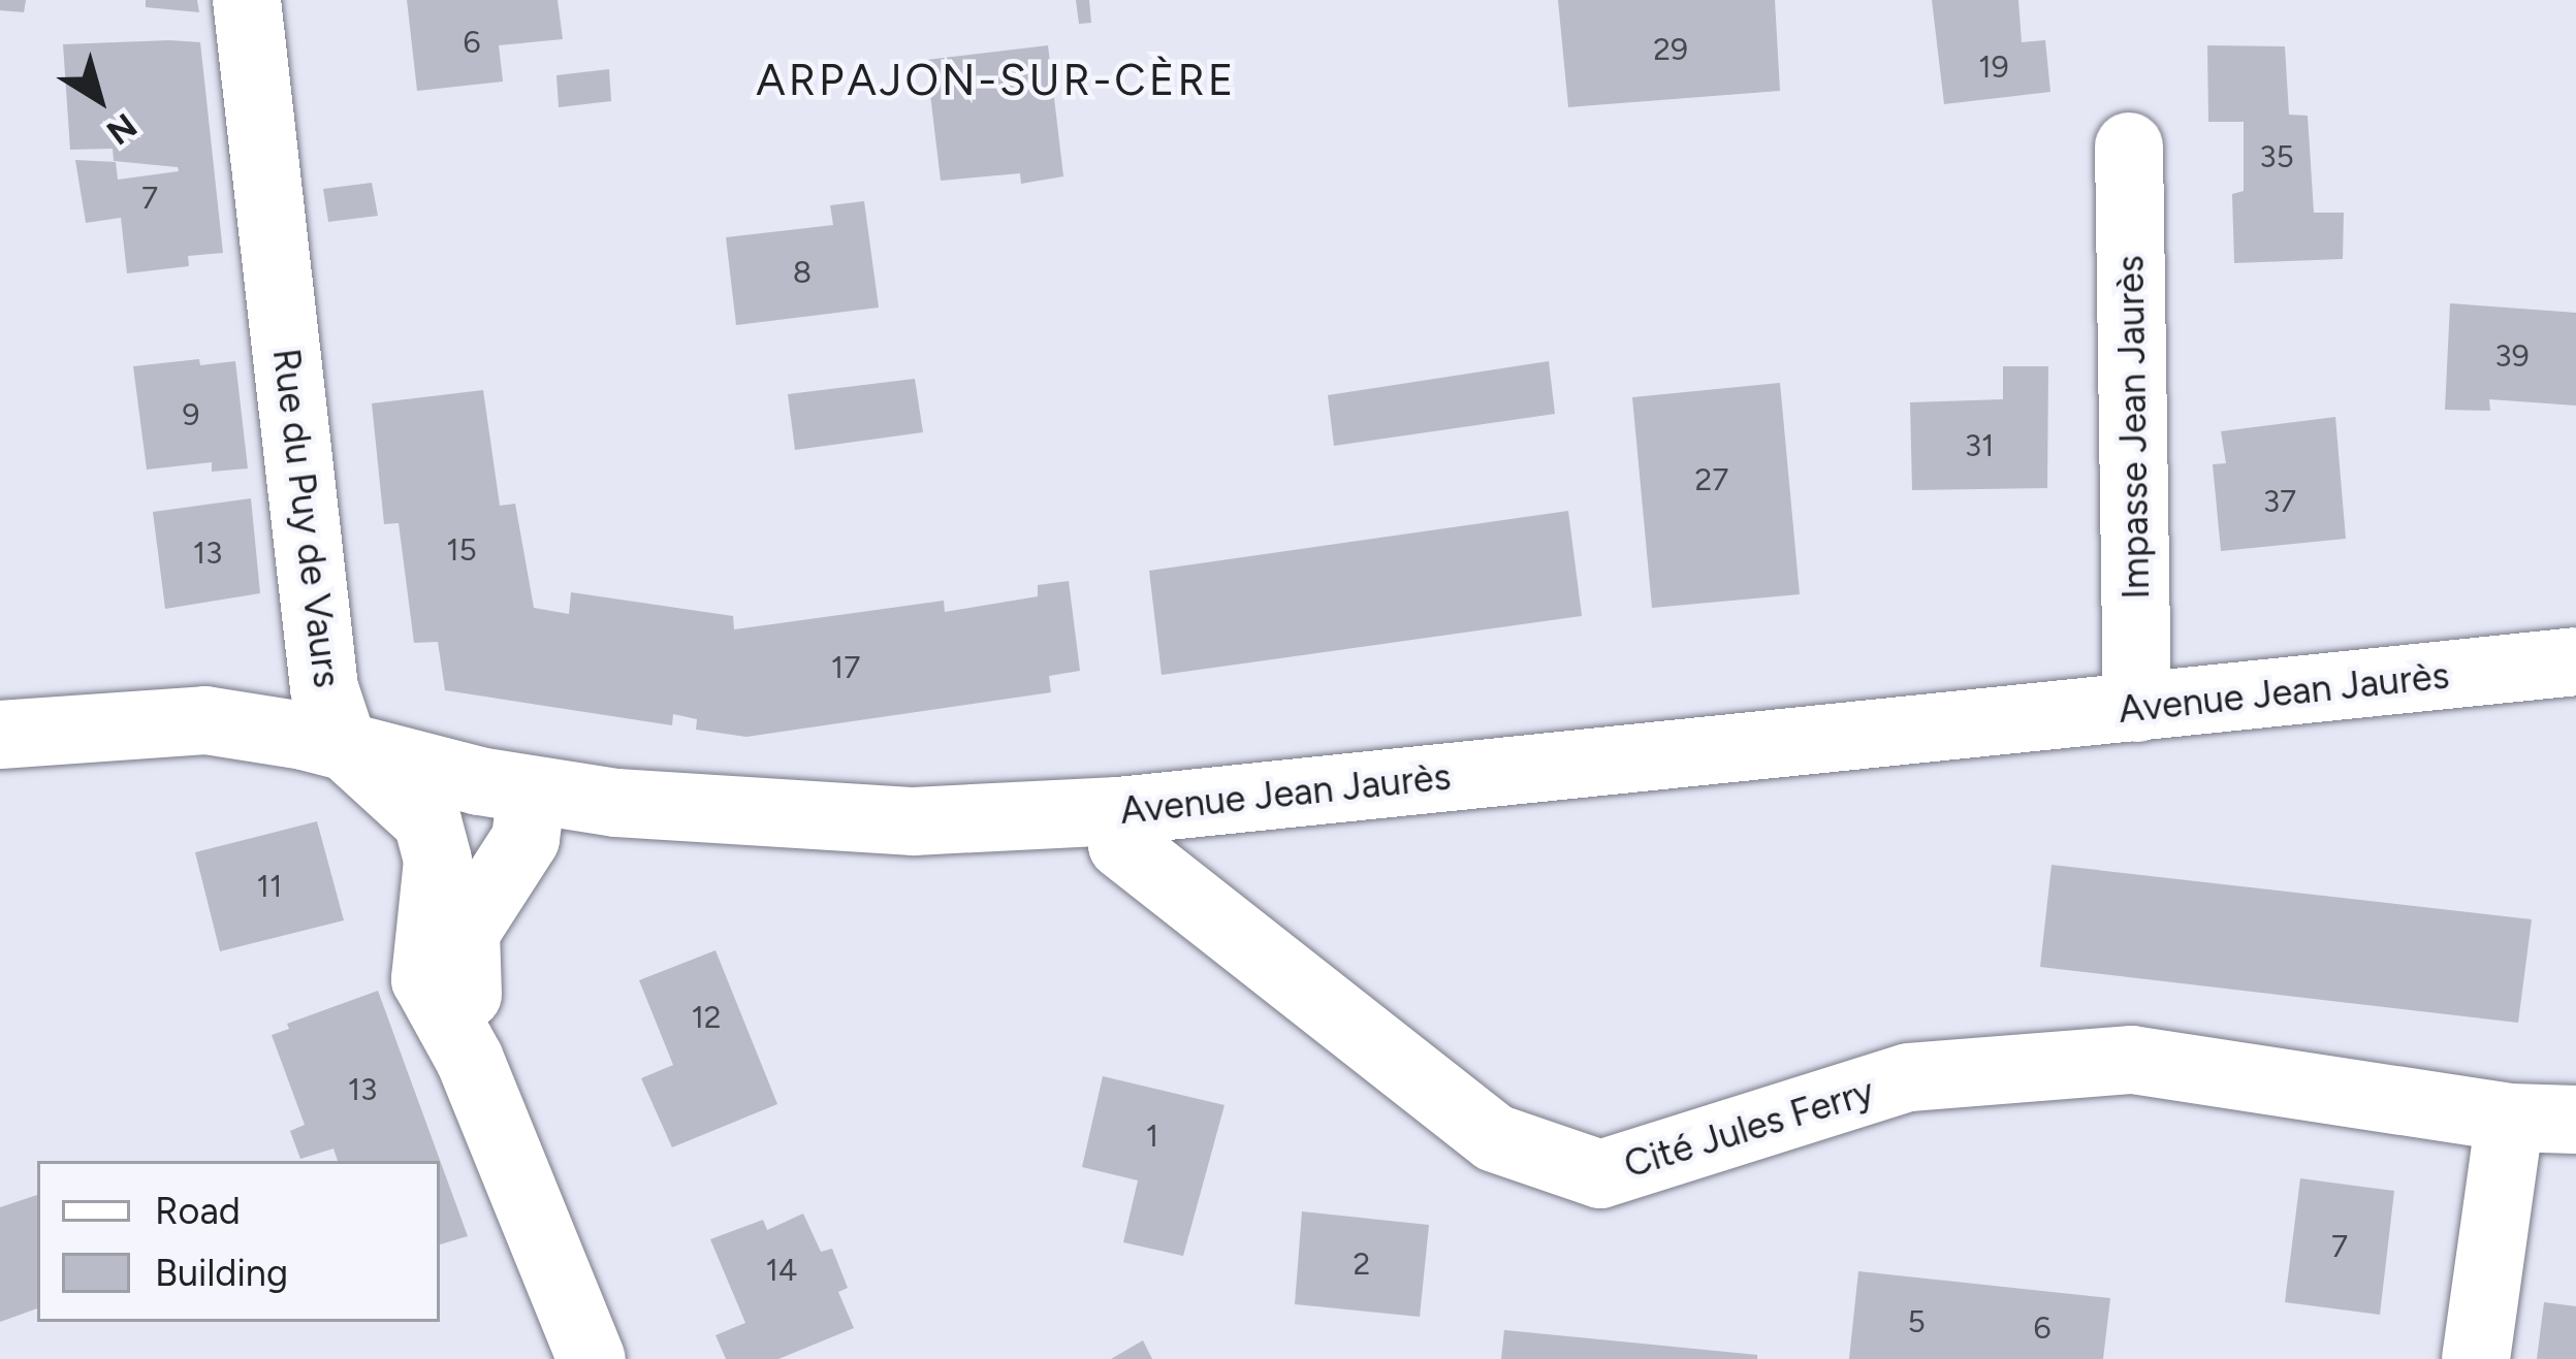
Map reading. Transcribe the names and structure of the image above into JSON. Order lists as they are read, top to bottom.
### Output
{
  "streets": {
    "street": [
      "Impasse Jean Jaurès",
      "Rue du Puy de Vaurs",
      "Avenue Jean Jaurès",
      "Cité Jules Ferry"
    ]
  },
  "crossings": [
    ["Impasse Jean Jaurès", "Avenue Jean Jaurès"],
    ["Rue du Puy de Vaurs", "Avenue Jean Jaurès"],
    ["Avenue Jean Jaurès", "Cité Jules Ferry"]
  ],
  "districts": ["ARPAJON-SUR-CÈRE"],
  "house_numbers": [
    "6",
    "29",
    "19",
    "35",
    "7",
    "8",
    "39",
    "9",
    "31",
    "27",
    "37",
    "15",
    "13",
    "17",
    "11",
    "12",
    "13",
    "1",
    "7",
    "2",
    "14",
    "5",
    "6"
  ],
  "legend": ["Road", "Building"],
  "north": "bottom right"
}
